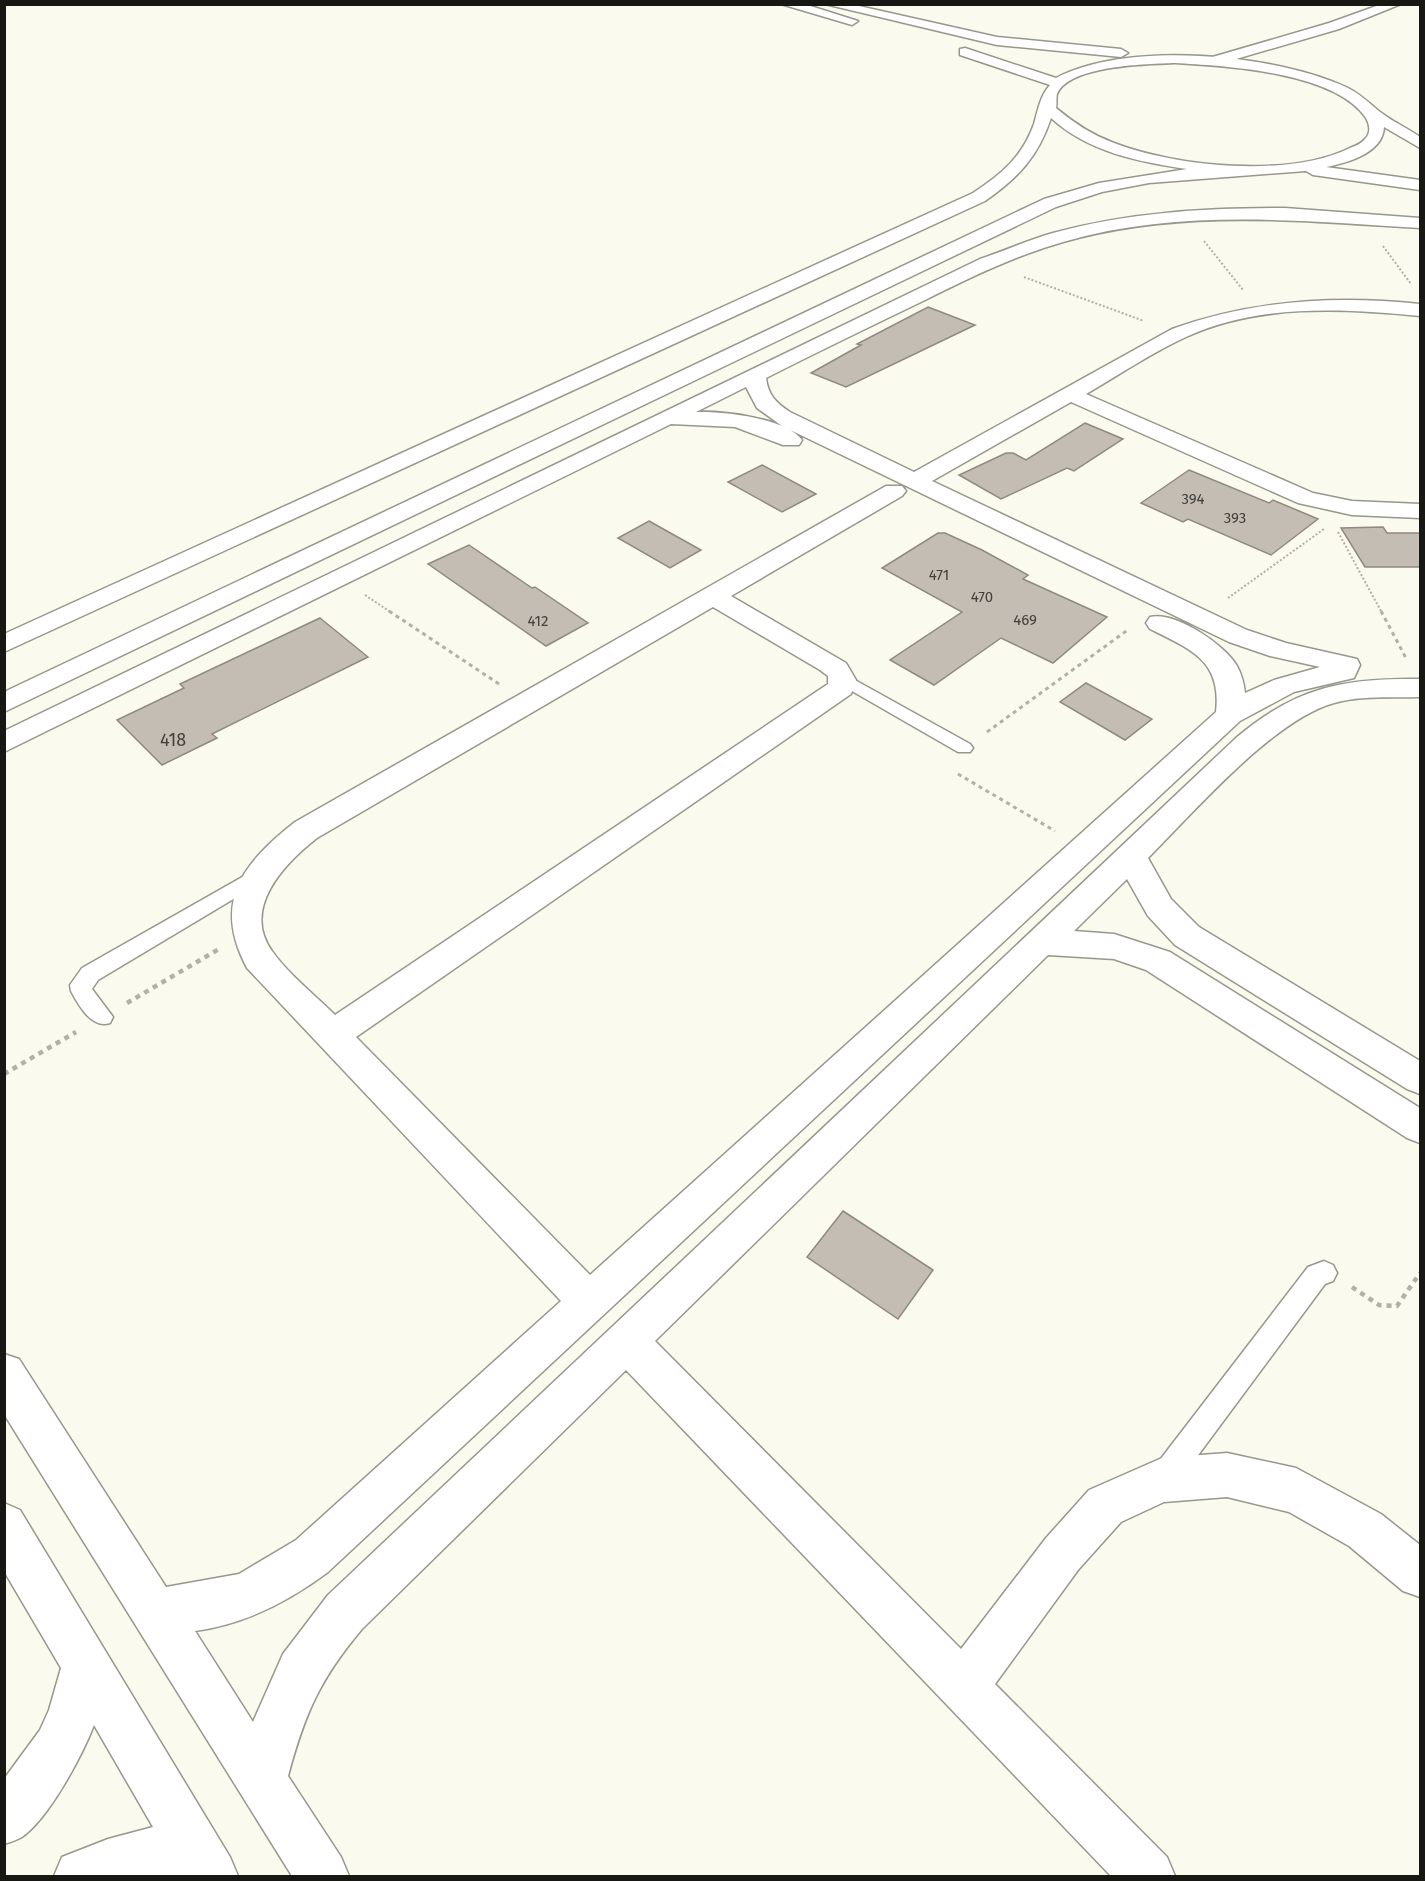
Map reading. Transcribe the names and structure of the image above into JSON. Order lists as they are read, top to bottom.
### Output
{
  "house_numbers": [
    "394",
    "393",
    "471",
    "470",
    "469",
    "412",
    "418"
  ]
}
